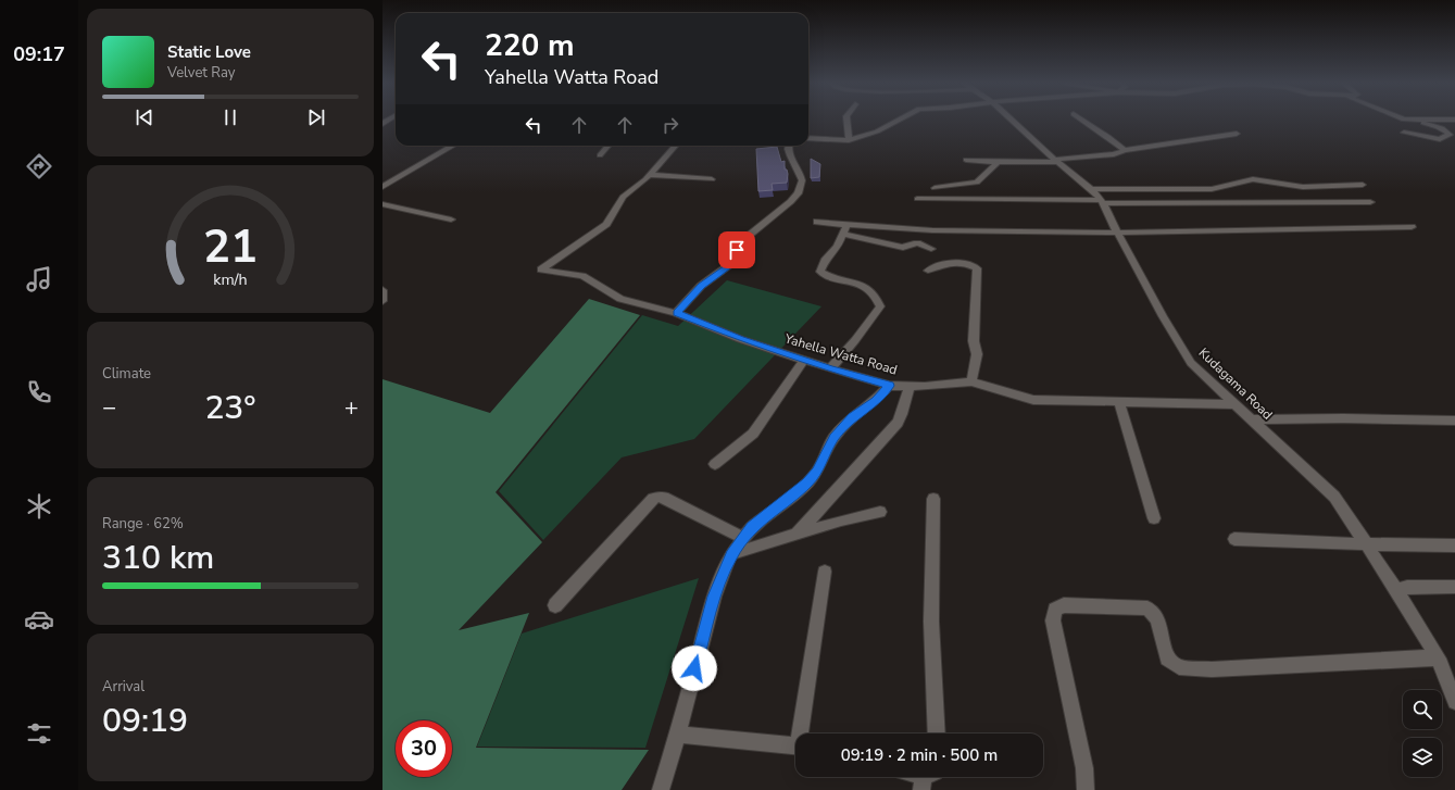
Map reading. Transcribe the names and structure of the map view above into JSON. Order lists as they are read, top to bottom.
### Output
{
  "streets": {
    "street": ["Yahella Watta Road", "Kudagama Road"]
  },
  "crossings": [
    ["Yahella Watta Road", "Kudagama Road"]
  ],
  "page": {
    "tabs": "09:17",
    "turn": ["220 m", "Yahella Watta Road"],
    "song": ["Static Love", "Velvet Ray"],
    "tile": [
      "Climate",
      ["Range · 62%", "310 km"],
      ["Arrival", "09:19"]
    ],
    "heat": ["−", "23°", "+"],
    "limit": "30",
    "trip": "09:19 · 2 min · 500 m",
    "gauge": ["21", "km/h"]
  }
}
